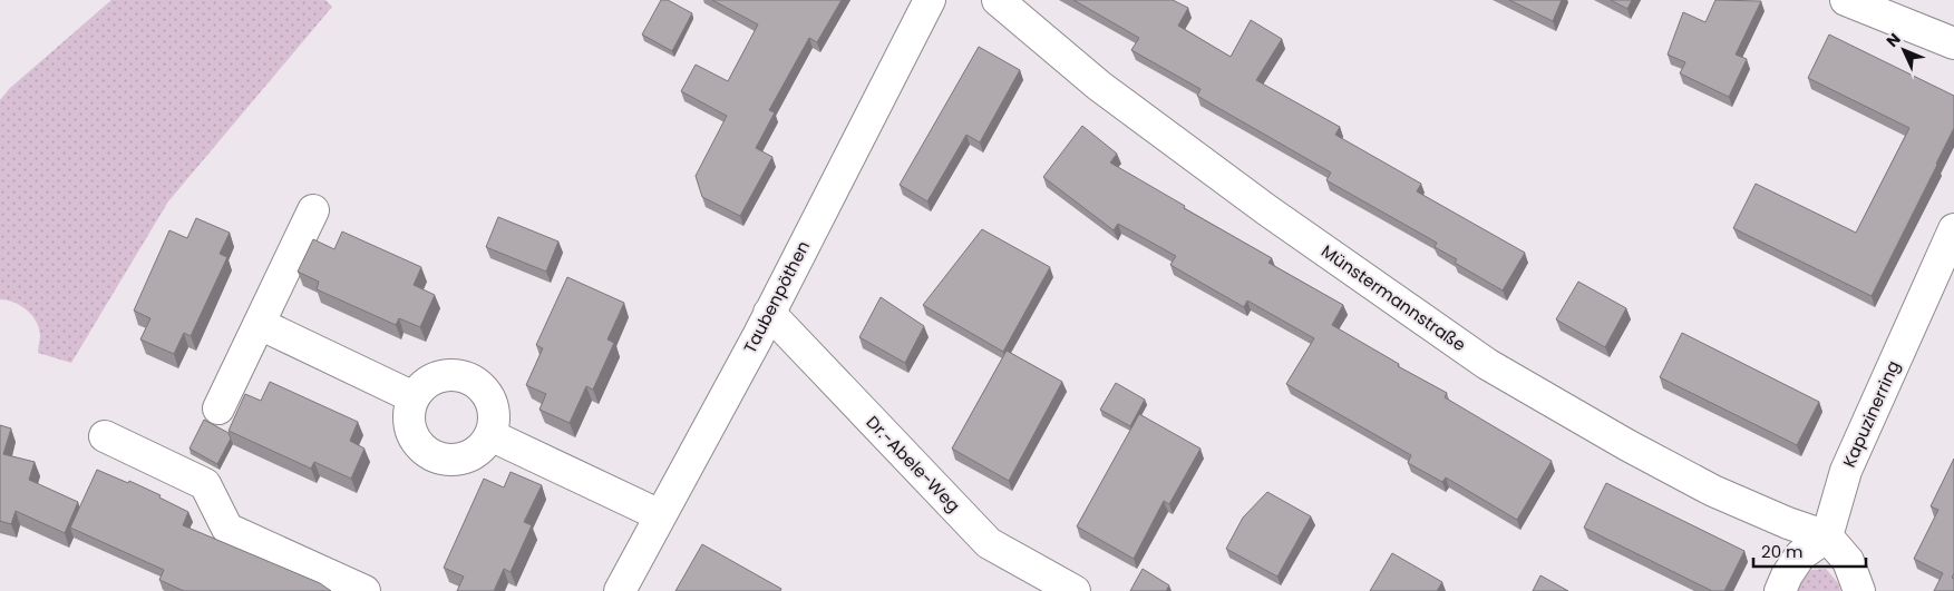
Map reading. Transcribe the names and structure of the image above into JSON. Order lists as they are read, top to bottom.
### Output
{
  "streets": {
    "street": [
      "Taubenpöthen",
      "Münstermannstraße",
      "Kapuzinerring",
      "Dr.-Abele-Weg"
    ]
  },
  "crossings": [
    ["Taubenpöthen", "Dr.-Abele-Weg"],
    ["Münstermannstraße", "Kapuzinerring"]
  ],
  "scale_bar": "20 m",
  "north": "top left"
}
